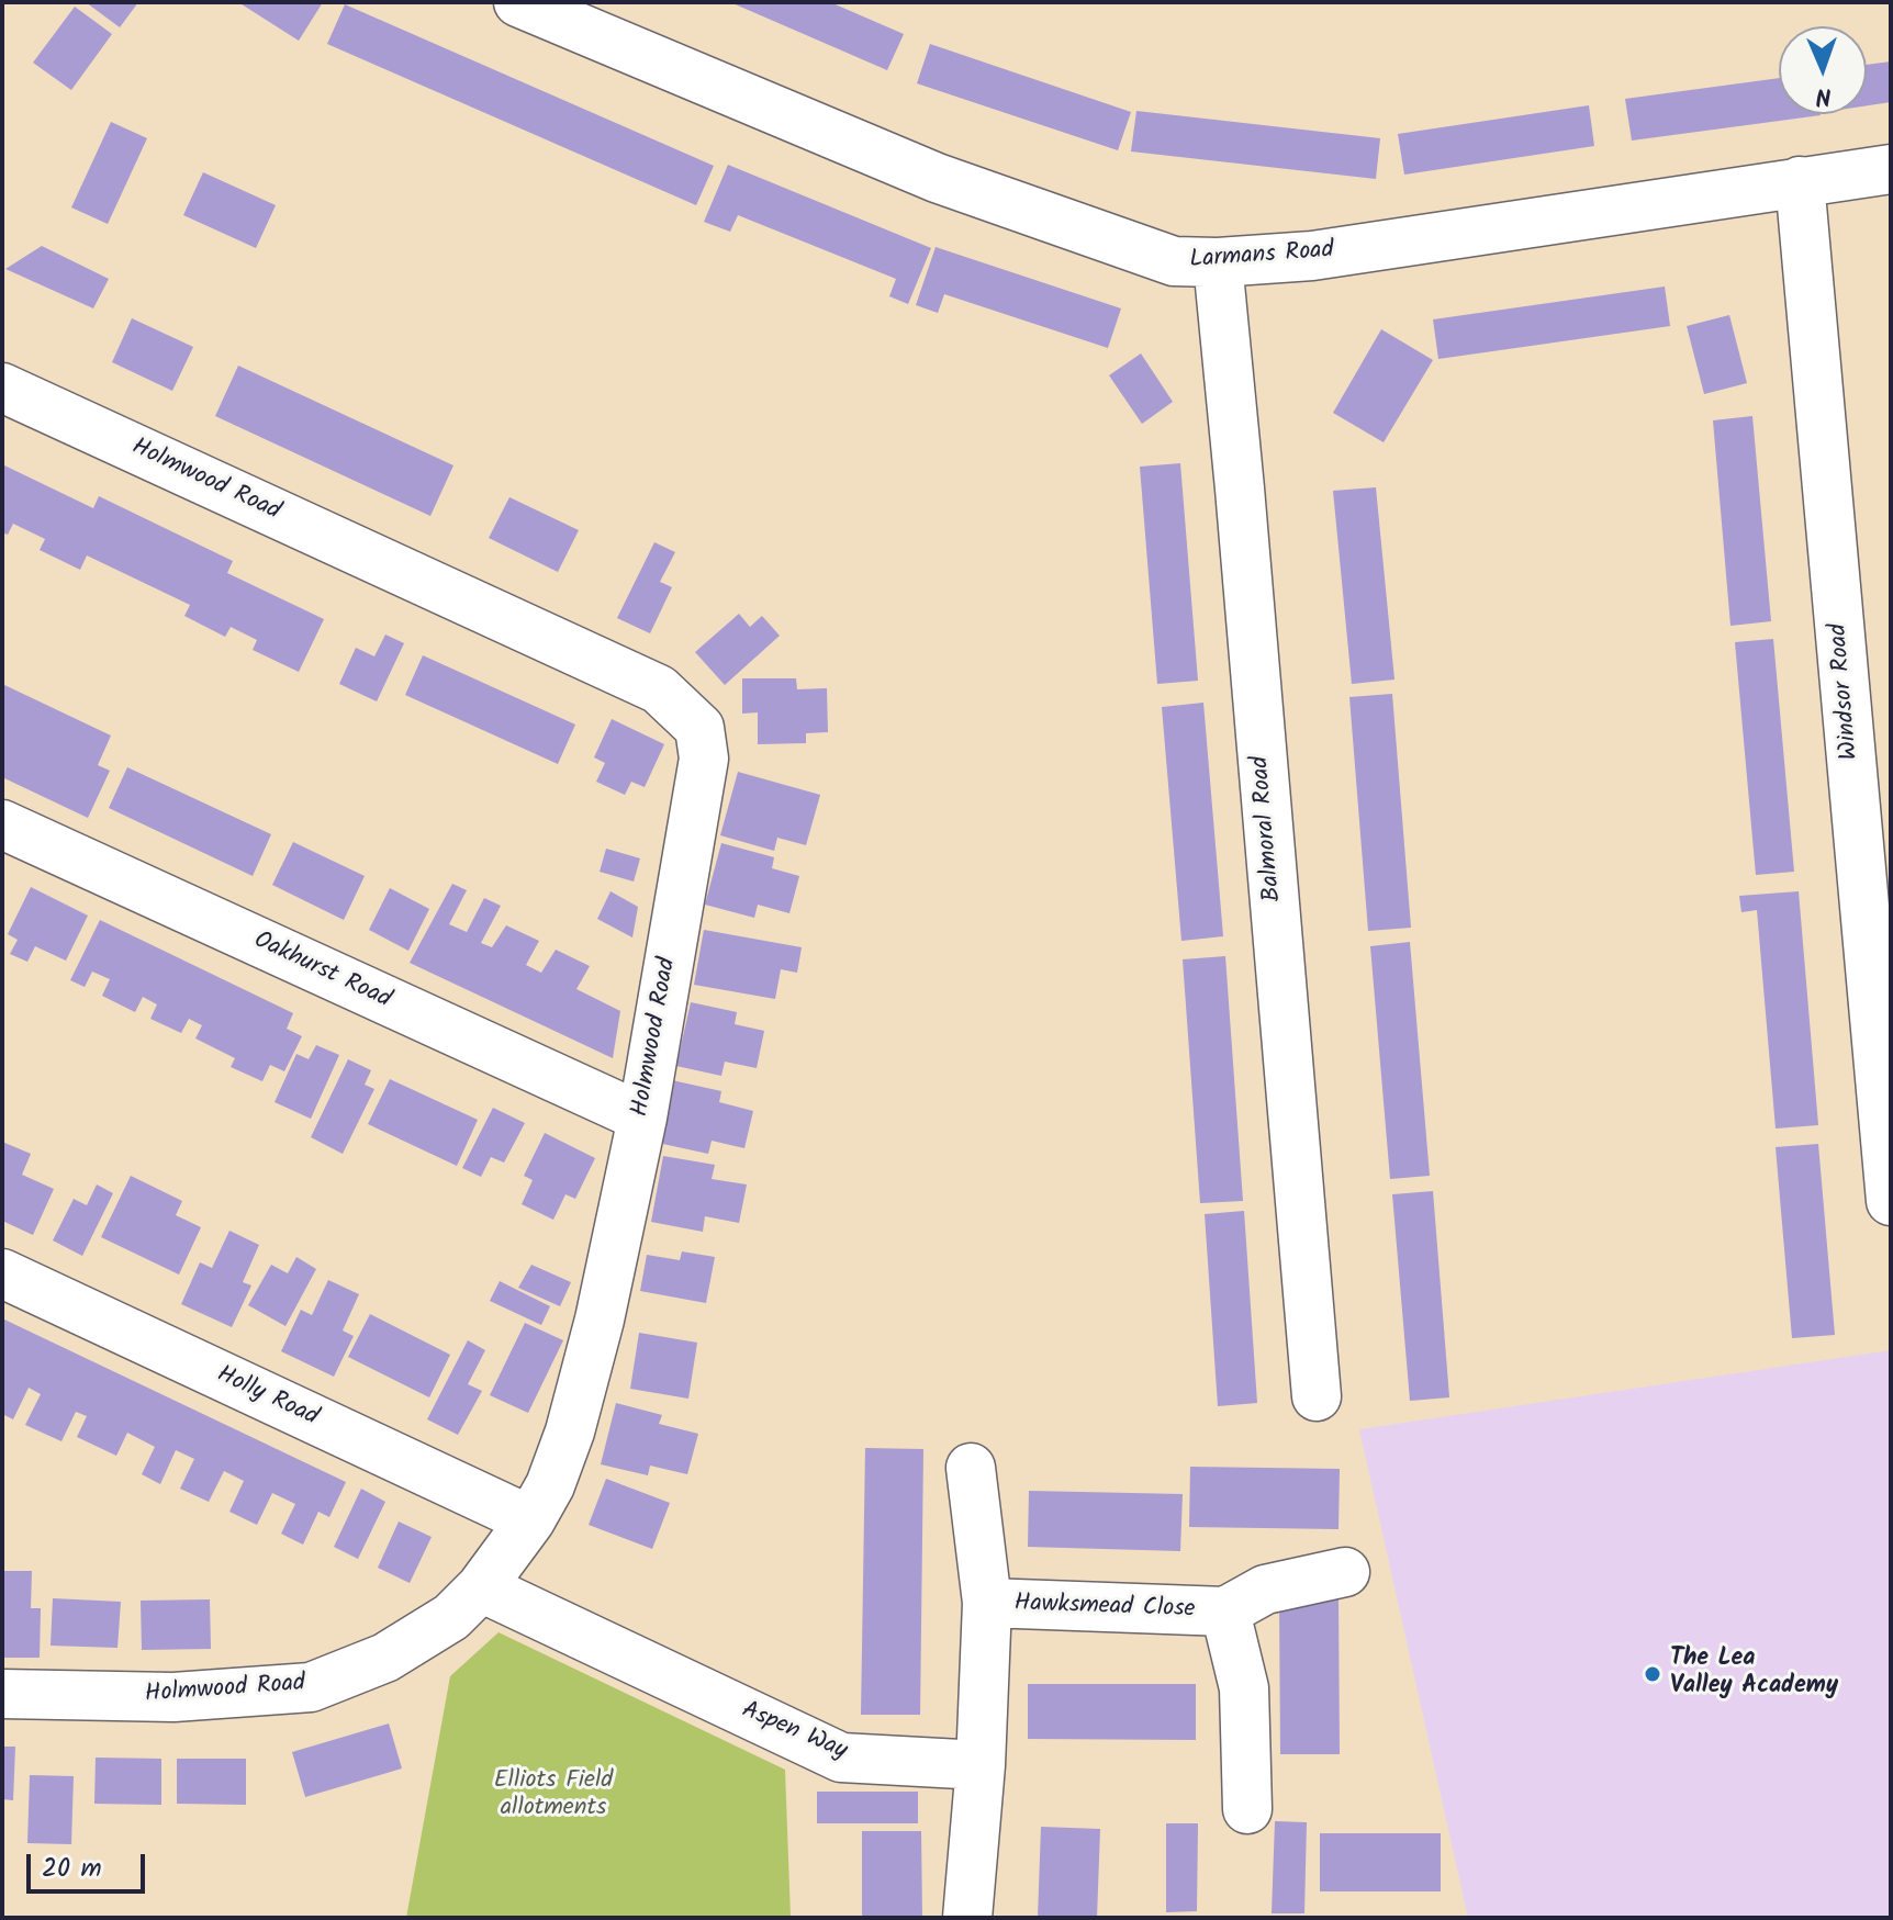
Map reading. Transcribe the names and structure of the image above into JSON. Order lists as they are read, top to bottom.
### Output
{
  "streets": {
    "street": [
      "Larmans Road",
      "Holmwood Road",
      "Windsor Road",
      "Balmoral Road",
      "Oakhurst Road",
      "Holly Road",
      "Hawksmead Close",
      "Aspen Way"
    ]
  },
  "crossings": [
    ["Larmans Road", "Windsor Road"],
    ["Larmans Road", "Balmoral Road"],
    ["Holmwood Road", "Oakhurst Road"],
    ["Holmwood Road", "Holly Road"],
    ["Holmwood Road", "Aspen Way"],
    ["Hawksmead Close", "Aspen Way"]
  ],
  "parks": ["Elliots Field allotments"],
  "places": ["The Lea Valley Academy"],
  "scale_bar": "20 m",
  "north": "bottom"
}
